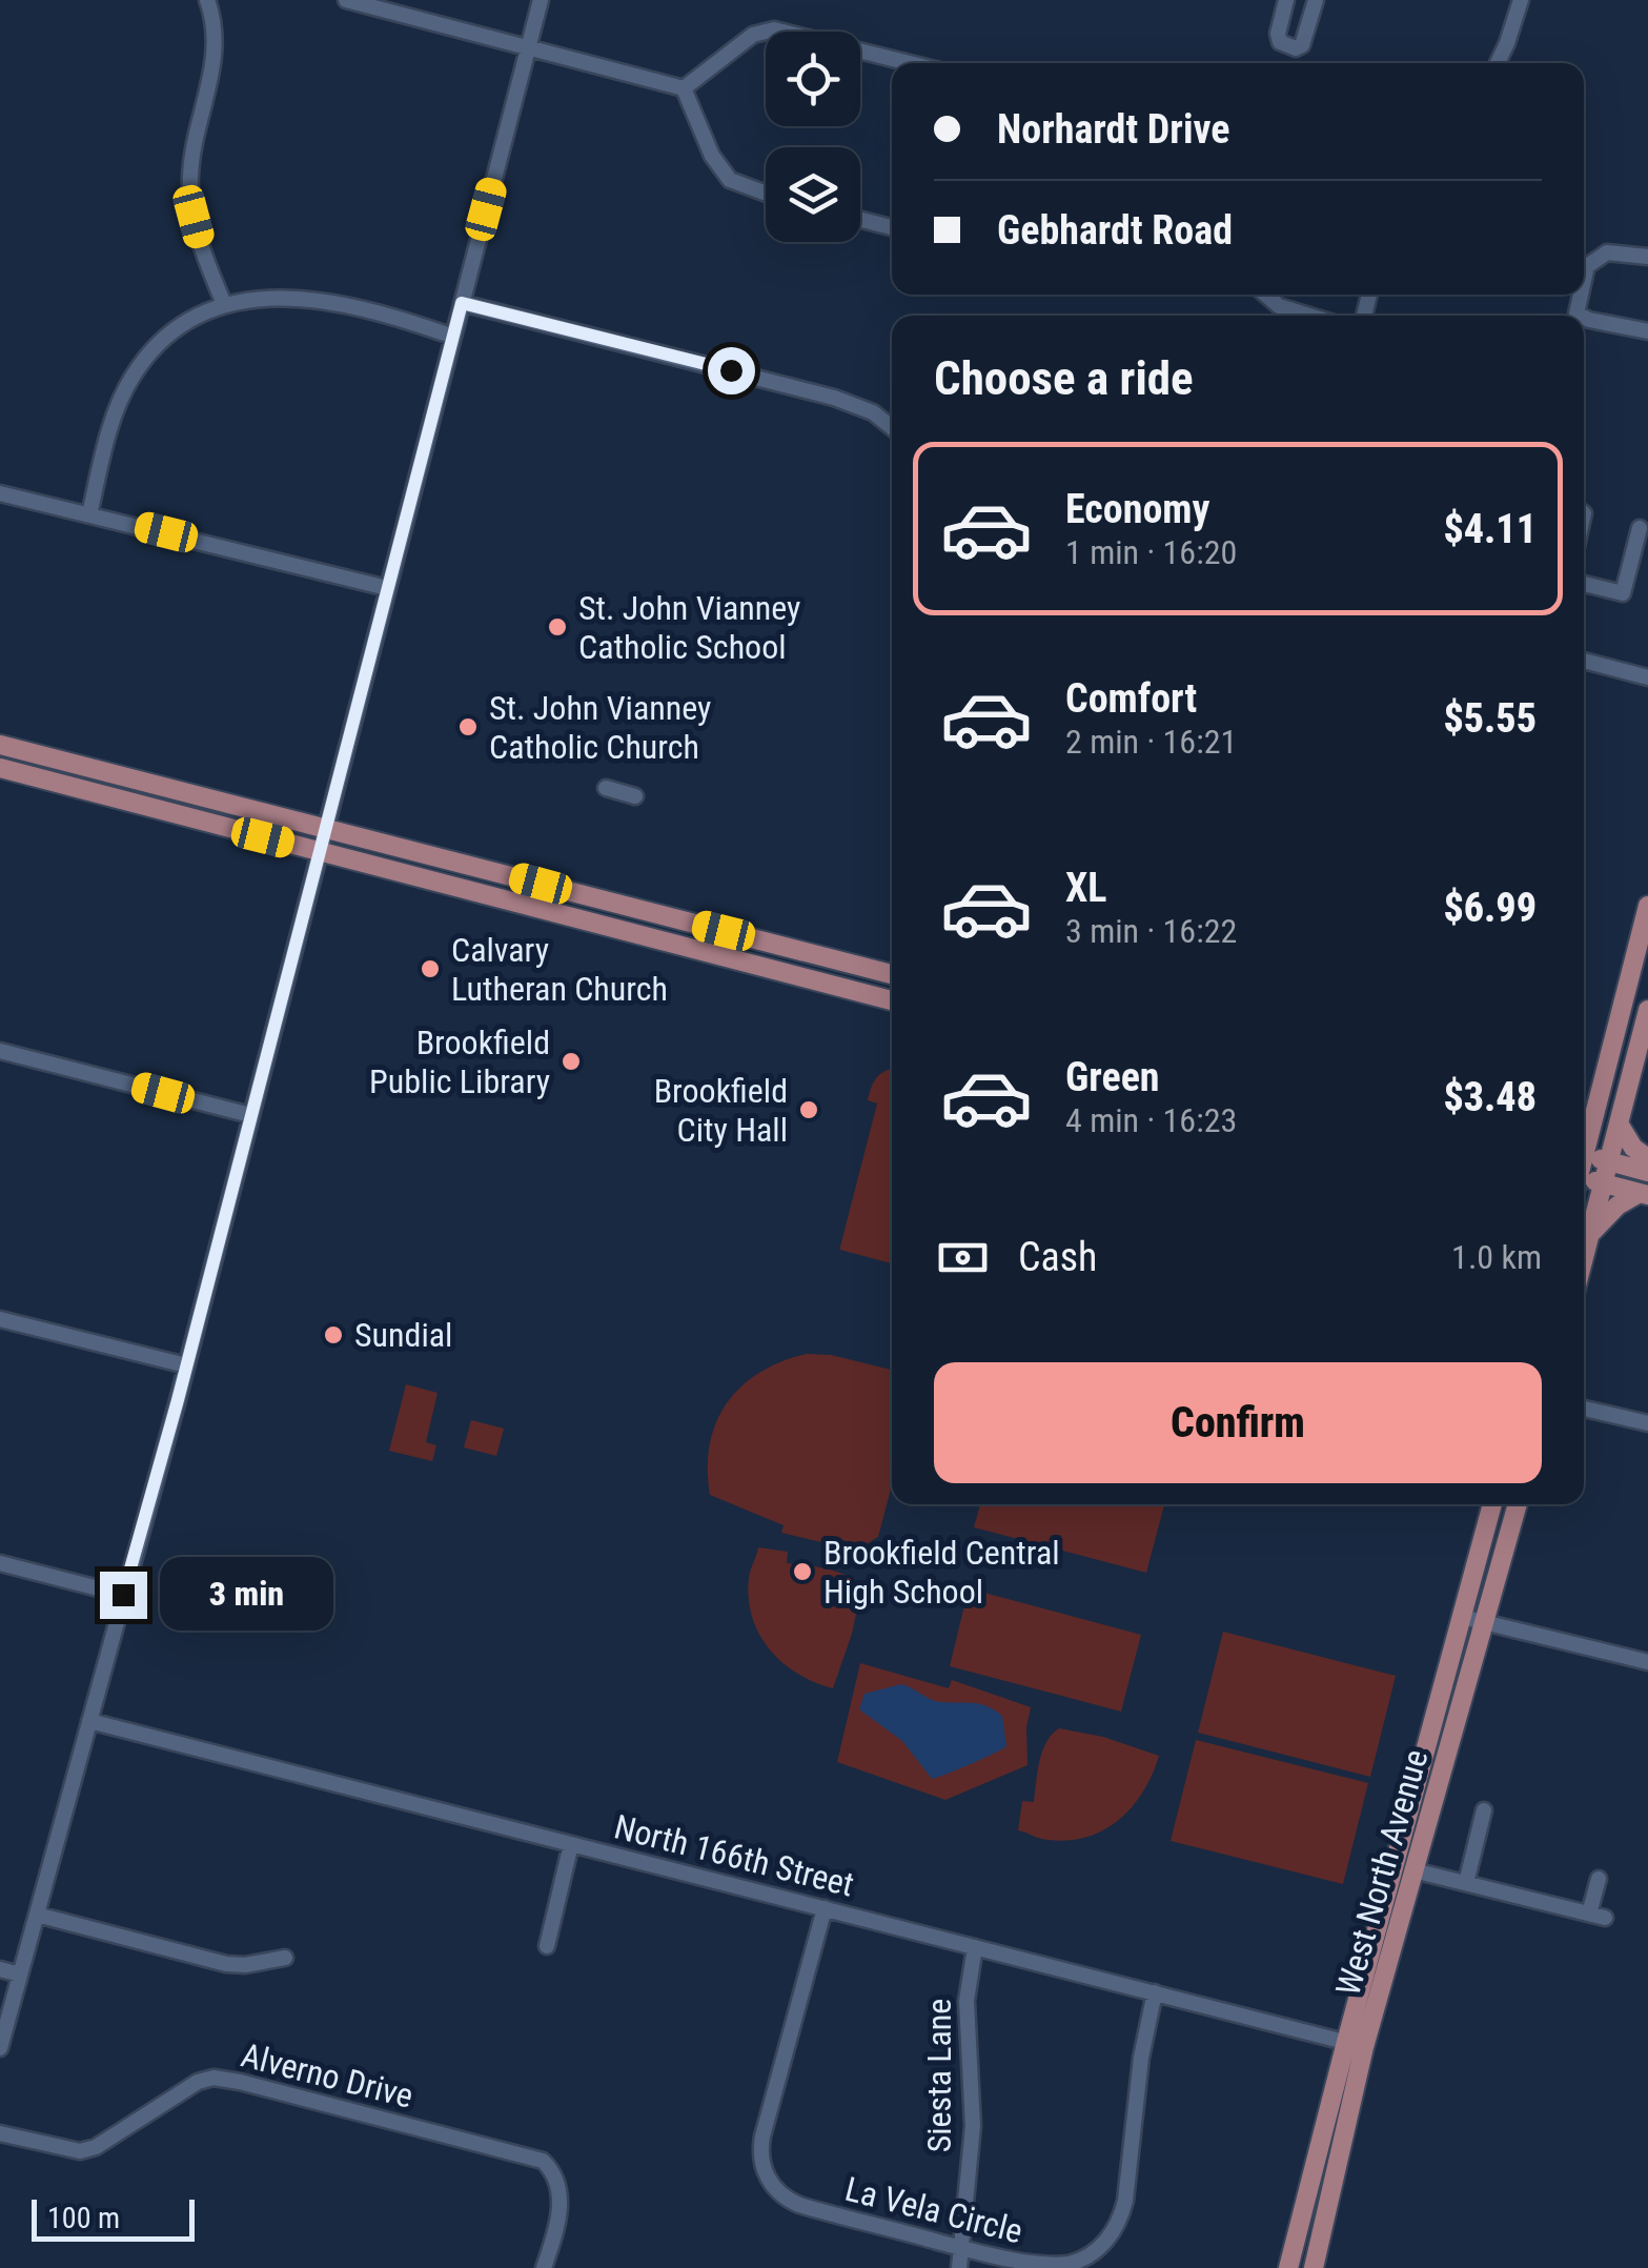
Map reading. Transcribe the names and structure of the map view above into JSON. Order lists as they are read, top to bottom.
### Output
{
  "streets": {
    "main road": ["West North Avenue"],
    "street": [
      "North 166th Street",
      "Alverno Drive",
      "Siesta Lane",
      "La Vela Circle"
    ]
  },
  "crossings": [
    ["North 166th Street", "West North Avenue"],
    ["North 166th Street", "Siesta Lane"],
    ["North 166th Street", "La Vela Circle"],
    ["Siesta Lane", "La Vela Circle"]
  ],
  "places": [
    "St. John Vianney Catholic School",
    "St. John Vianney Catholic Church",
    "Calvary Lutheran Church",
    "Brookfield Public Library",
    "Brookfield City Hall",
    "Sundial",
    "Brookfield Central High School"
  ],
  "scale_bar": "100 m",
  "page": {
    "banner": ["Norhardt Drive", "Gebhardt Road"],
    "heading": "Choose a ride",
    "list": [
      {
        "name": "Economy",
        "note": "1 min · 16:20",
        "value": "$4.11"
      },
      {
        "name": "Comfort",
        "note": "2 min · 16:21",
        "value": "$5.55"
      },
      {
        "name": "XL",
        "note": "3 min · 16:22",
        "value": "$6.99"
      },
      {
        "name": "Green",
        "note": "4 min · 16:23",
        "value": "$3.48"
      }
    ],
    "pay": ["Cash", "1.0 km"],
    "buttons": "Confirm",
    "bubble": "3 min",
    "scale": "100 m"
  }
}
